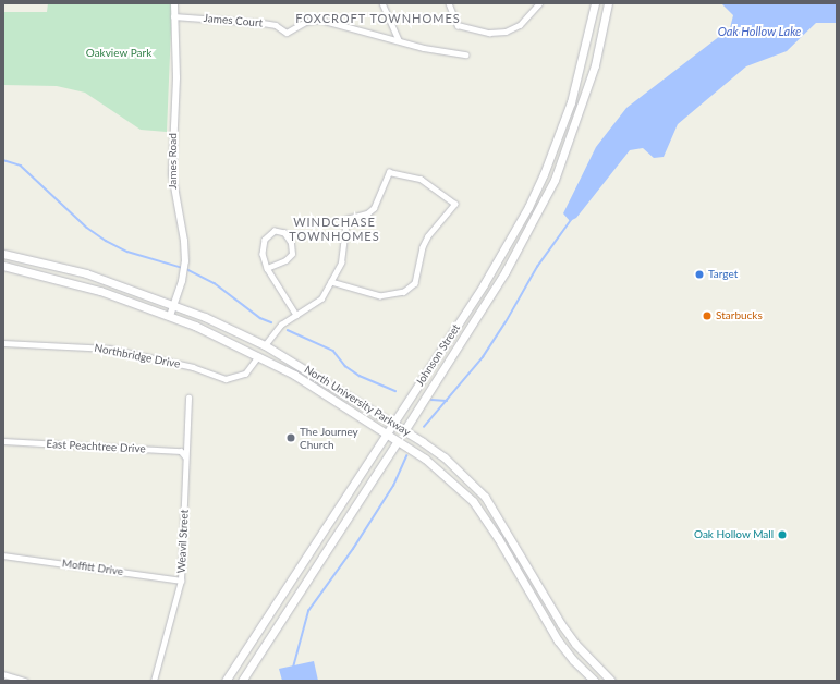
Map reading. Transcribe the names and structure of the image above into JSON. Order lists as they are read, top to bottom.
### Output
{
  "streets": {
    "main road": ["Johnson Street", "North University Parkway"],
    "street": [
      "James Court",
      "James Road",
      "Northbridge Drive",
      "East Peachtree Drive",
      "Weavil Street",
      "Moffitt Drive"
    ]
  },
  "crossings": [
    ["James Court", "James Road"],
    ["James Road", "North University Parkway"],
    ["Johnson Street", "North University Parkway"],
    ["Northbridge Drive", "North University Parkway"],
    ["East Peachtree Drive", "Weavil Street"],
    ["Weavil Street", "Moffitt Drive"]
  ],
  "districts": ["FOXCROFT TOWNHOMES", "WINDCHASE TOWNHOMES"],
  "water": ["Oak Hollow Lake"],
  "parks": ["Oakview Park"],
  "places": [
    "Target",
    "Starbucks",
    "The Journey Church",
    "Oak Hollow Mall"
  ]
}
